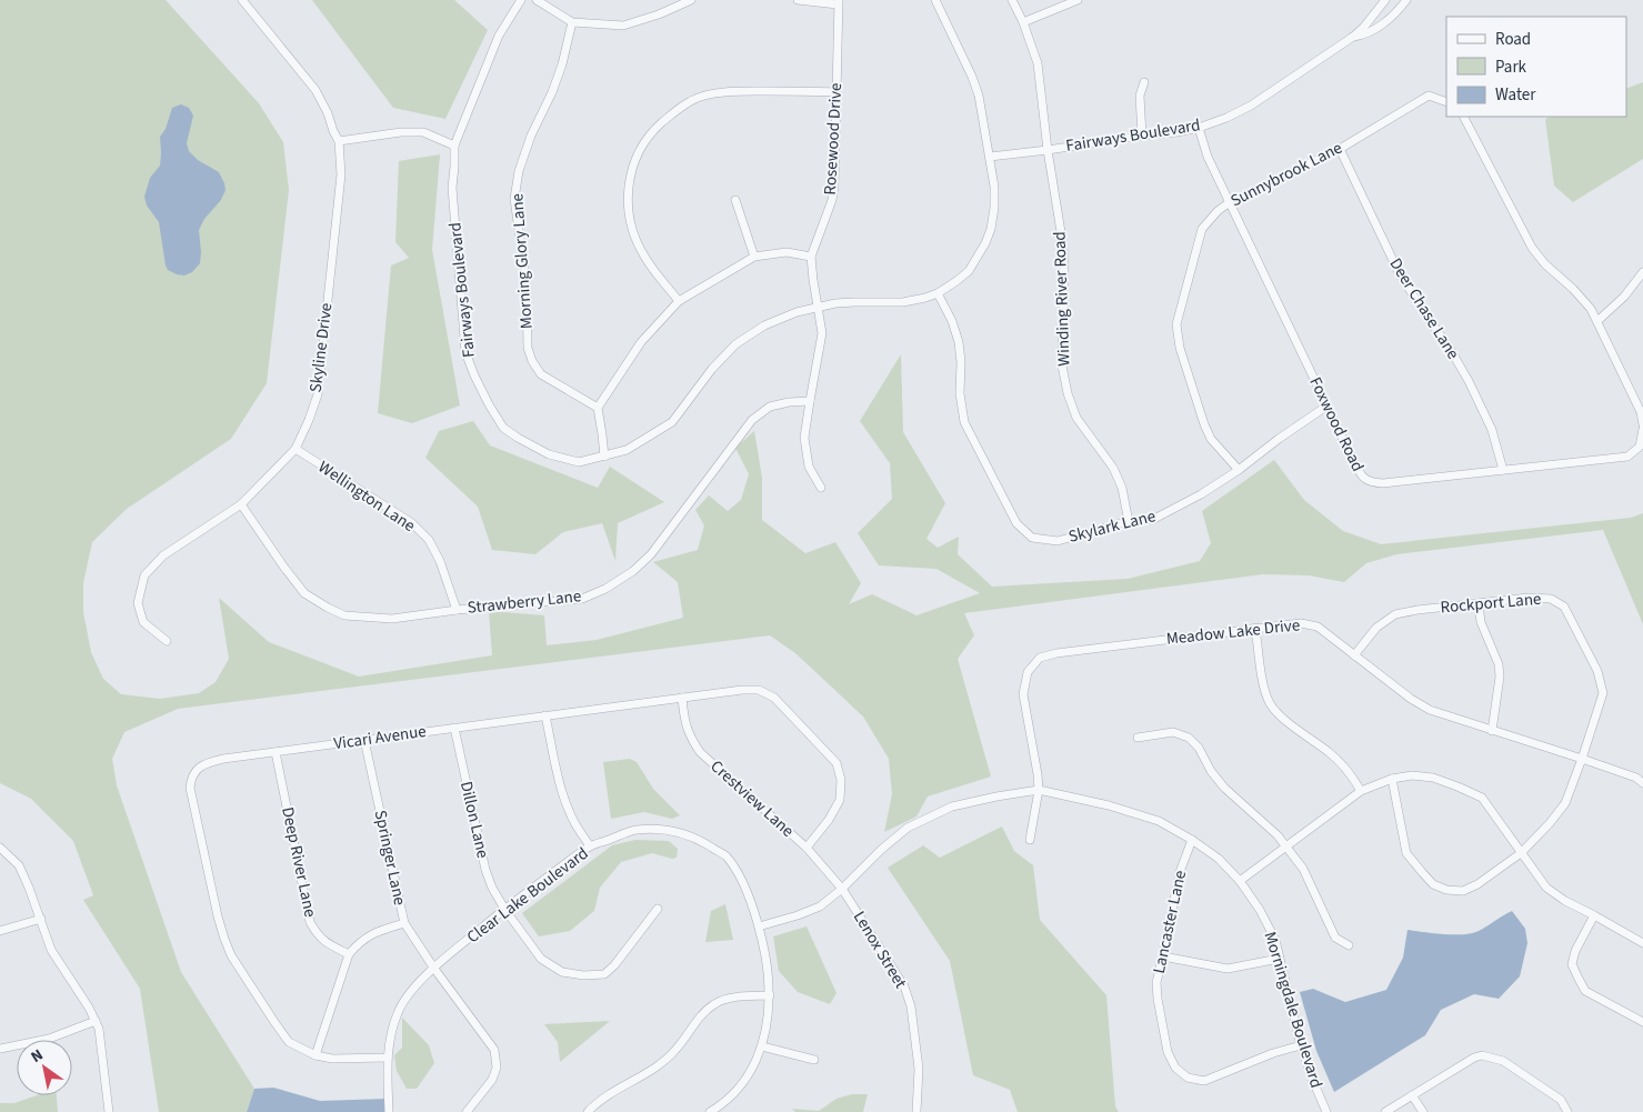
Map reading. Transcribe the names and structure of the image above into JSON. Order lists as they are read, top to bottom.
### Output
{
  "streets": {
    "street": [
      "Fairways Boulevard",
      "Rosewood Drive",
      "Sunnybrook Lane",
      "Morning Glory Lane",
      "Winding River Road",
      "Deer Chase Lane",
      "Skyline Drive",
      "Foxwood Road",
      "Wellington Lane",
      "Skylark Lane",
      "Strawberry Lane",
      "Rockport Lane",
      "Meadow Lake Drive",
      "Vicari Avenue",
      "Crestview Lane",
      "Dillon Lane",
      "Springer Lane",
      "Deep River Lane",
      "Clear Lake Boulevard",
      "Lancaster Lane",
      "Lenox Street",
      "Morningdale Boulevard"
    ]
  },
  "crossings": [
    ["Fairways Boulevard", "Rosewood Drive"],
    ["Fairways Boulevard", "Winding River Road"],
    ["Fairways Boulevard", "Foxwood Road"],
    ["Fairways Boulevard", "Skylark Lane"],
    ["Rosewood Drive", "Strawberry Lane"],
    ["Sunnybrook Lane", "Deer Chase Lane"],
    ["Sunnybrook Lane", "Foxwood Road"],
    ["Sunnybrook Lane", "Skylark Lane"],
    ["Winding River Road", "Skylark Lane"],
    ["Deer Chase Lane", "Foxwood Road"],
    ["Skyline Drive", "Wellington Lane"],
    ["Skyline Drive", "Strawberry Lane"],
    ["Foxwood Road", "Skylark Lane"],
    ["Wellington Lane", "Strawberry Lane"],
    ["Rockport Lane", "Meadow Lake Drive"],
    ["Meadow Lake Drive", "Morningdale Boulevard"],
    ["Vicari Avenue", "Crestview Lane"],
    ["Vicari Avenue", "Dillon Lane"],
    ["Vicari Avenue", "Springer Lane"],
    ["Vicari Avenue", "Deep River Lane"],
    ["Vicari Avenue", "Clear Lake Boulevard"],
    ["Crestview Lane", "Lenox Street"],
    ["Crestview Lane", "Morningdale Boulevard"],
    ["Dillon Lane", "Clear Lake Boulevard"],
    ["Springer Lane", "Clear Lake Boulevard"],
    ["Clear Lake Boulevard", "Morningdale Boulevard"],
    ["Lancaster Lane", "Morningdale Boulevard"],
    ["Lenox Street", "Morningdale Boulevard"]
  ],
  "legend": ["Road", "Park", "Water"],
  "north": "top left"
}
